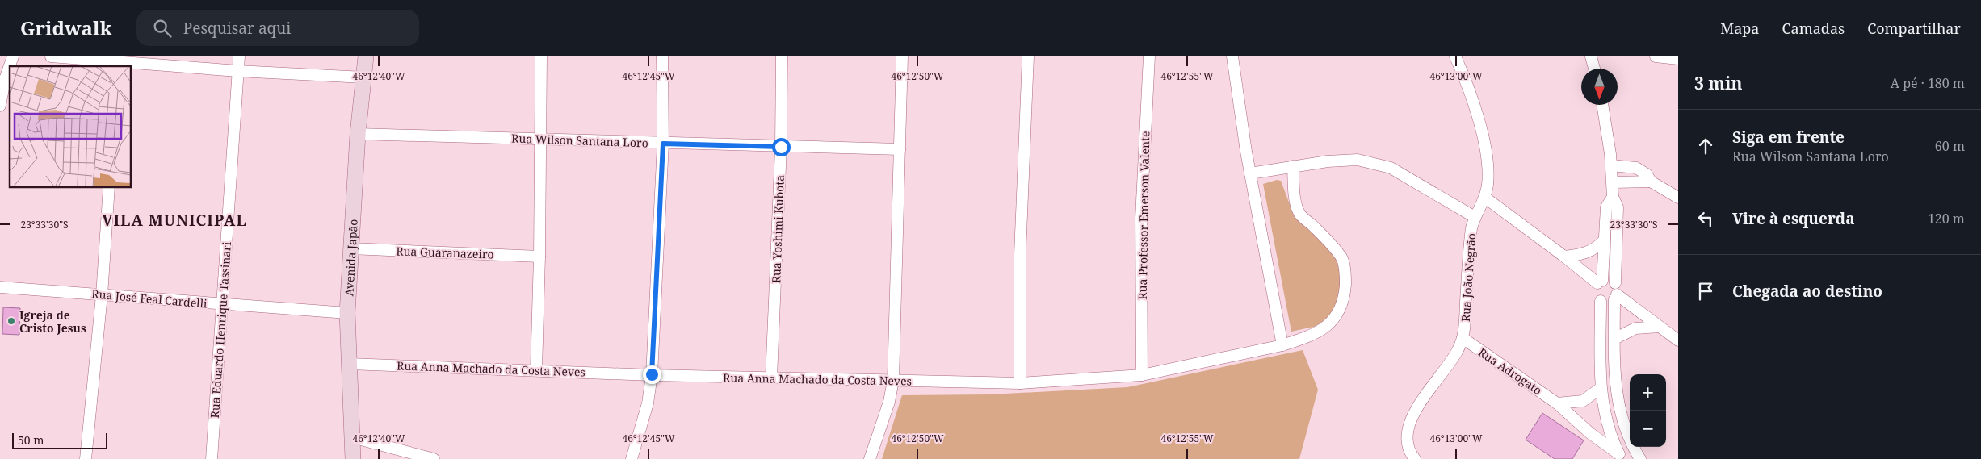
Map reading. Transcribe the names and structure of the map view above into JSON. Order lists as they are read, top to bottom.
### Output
{
  "streets": {
    "main road": ["Avenida Japão"],
    "street": [
      "Rua Wilson Santana Loro",
      "Rua Professor Emerson Valente",
      "Rua Yoshimi Kubota",
      "Rua Guaranazeiro",
      "Rua João Negrão",
      "Rua José Feal Cardelli",
      "Rua Eduardo Henrique Tassinari",
      "Rua Anna Machado da Costa Neves",
      "Rua Adrogato"
    ]
  },
  "crossings": [
    ["Rua Wilson Santana Loro", "Rua Yoshimi Kubota"],
    ["Rua Wilson Santana Loro", "Avenida Japão"],
    ["Rua Professor Emerson Valente", "Rua Anna Machado da Costa Neves"],
    ["Rua Yoshimi Kubota", "Rua Anna Machado da Costa Neves"],
    ["Rua Guaranazeiro", "Avenida Japão"],
    ["Avenida Japão", "Rua José Feal Cardelli"],
    ["Avenida Japão", "Rua Anna Machado da Costa Neves"],
    ["Rua João Negrão", "Rua Anna Machado da Costa Neves"],
    ["Rua João Negrão", "Rua Adrogato"],
    ["Rua José Feal Cardelli", "Rua Eduardo Henrique Tassinari"]
  ],
  "districts": ["VILA MUNICIPAL"],
  "places": ["Igreja de Cristo Jesus"],
  "scale_bar": "50 m",
  "north": "bottom",
  "page": {
    "header": "Gridwalk",
    "search": "Pesquisar aqui",
    "nav": ["Mapa", "Camadas", "Compartilhar"],
    "heading": ["3 min", "A pé · 180 m"],
    "list": [
      ["Siga em frente", "Rua Wilson Santana Loro", "60 m"],
      ["Vire à esquerda", "120 m"],
      "Chegada ao destino"
    ],
    "map_buttons": ["+", "−"],
    "scale": "50 m"
  },
  "coordinates": [
    "46°12'40\"W",
    "46°12'45\"W",
    "46°12'50\"W",
    "46°12'55\"W",
    "46°13'00\"W",
    "23°33'30\"S"
  ]
}
